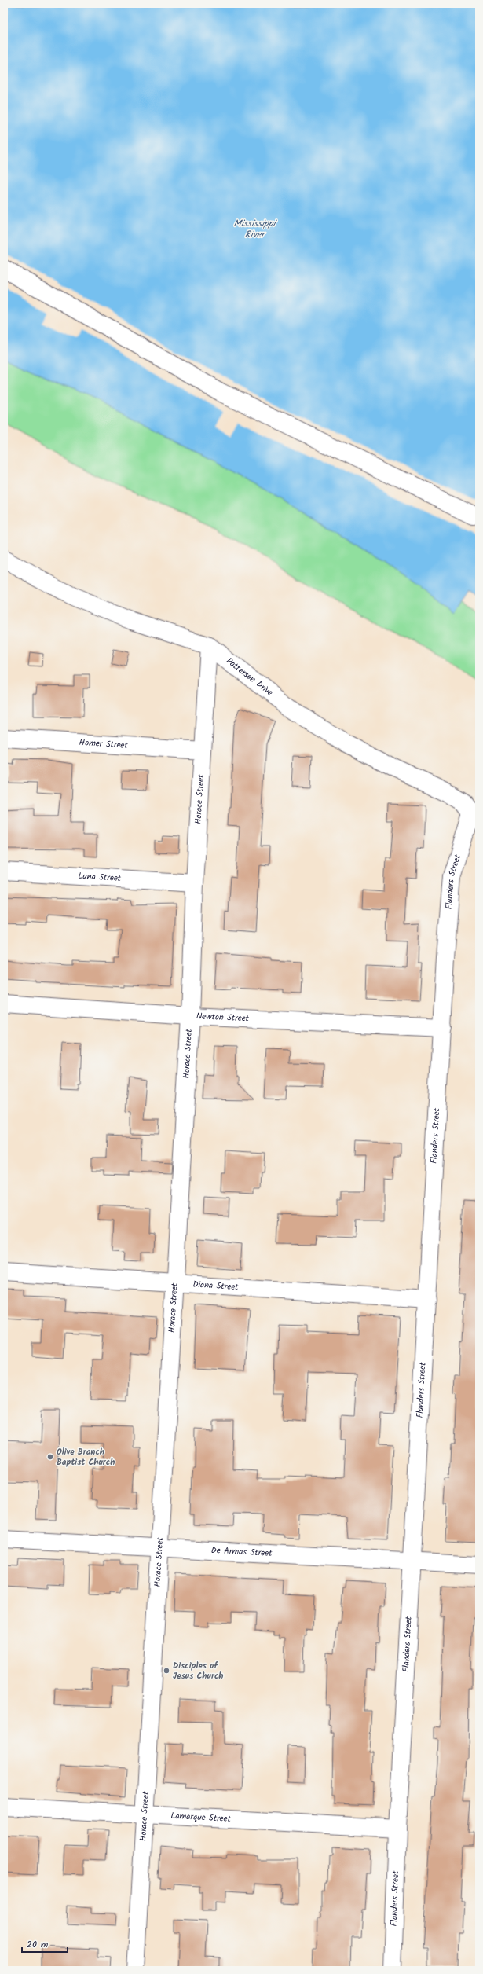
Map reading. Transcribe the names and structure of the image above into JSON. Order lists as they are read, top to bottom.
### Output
{
  "streets": {
    "street": [
      "Patterson Drive",
      "Homer Street",
      "Horace Street",
      "Luna Street",
      "Flanders Street",
      "Newton Street",
      "Diana Street",
      "De Armas Street",
      "Lamarque Street"
    ]
  },
  "crossings": [
    ["Patterson Drive", "Horace Street"],
    ["Patterson Drive", "Flanders Street"],
    ["Homer Street", "Horace Street"],
    ["Horace Street", "Luna Street"],
    ["Horace Street", "Newton Street"],
    ["Horace Street", "Diana Street"],
    ["Horace Street", "De Armas Street"],
    ["Horace Street", "Lamarque Street"],
    ["Flanders Street", "Newton Street"],
    ["Flanders Street", "Diana Street"],
    ["Flanders Street", "De Armas Street"],
    ["Flanders Street", "Lamarque Street"]
  ],
  "water": ["Mississippi River"],
  "places": ["Olive Branch Baptist Church", "Disciples of Jesus Church"],
  "scale_bar": "20 m"
}
